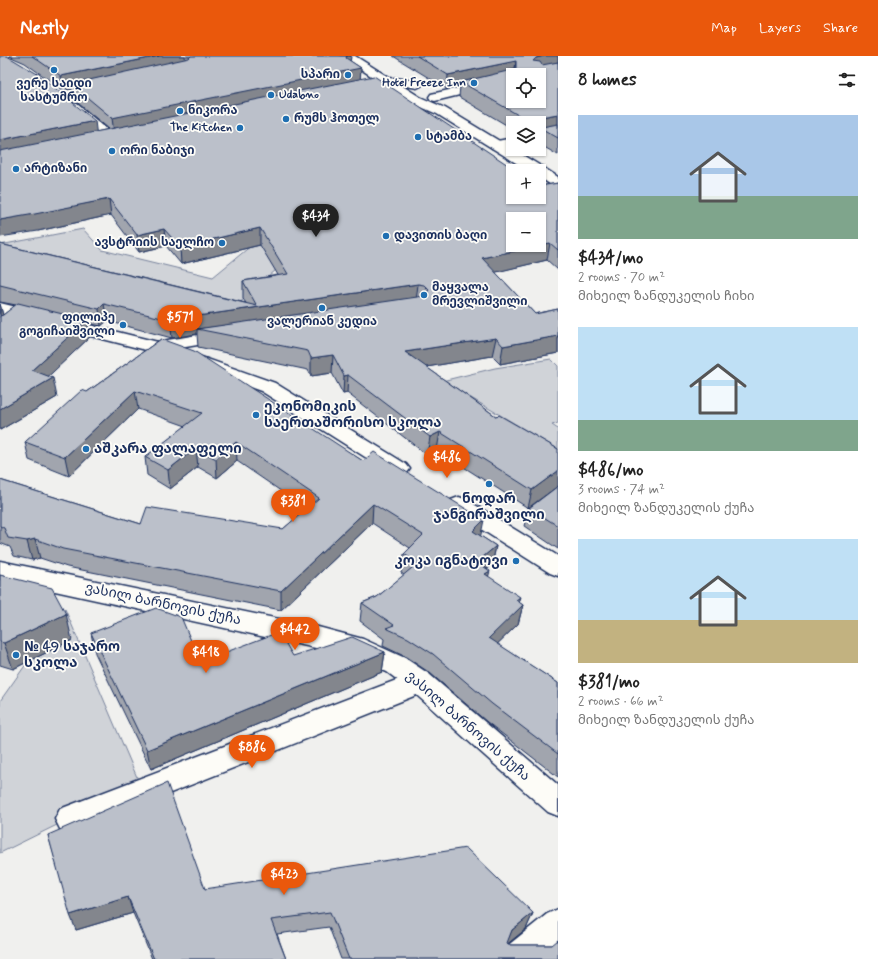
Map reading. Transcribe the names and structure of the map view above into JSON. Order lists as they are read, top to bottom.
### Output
{
  "streets": {
    "street": ["ვასილ ბარნოვის ქუჩა"]
  },
  "places": [
    "ვერე საიდი სასტუმრო",
    "სპარი",
    "Hotel Freeze Inn",
    "Udabno",
    "ნიკორა",
    "რუმს ჰოთელ",
    "The Kitchen",
    "სტამბა",
    "ორი ნაბიჯი",
    "არტიზანი",
    "დავითის ბაღი",
    "ავსტრიის საელჩო",
    "მაყვალა მრევლიშვილი",
    "ვალერიან კედია",
    "ფილიპე გოგიჩაიშვილი",
    "ეკონომიკის საერთაშორისო სკოლა",
    "აშკარა ფალაფელი",
    "ნოდარ ჯანგირაშვილი",
    "კოკა იგნატოვი",
    "№ 49 საჯარო სკოლა"
  ],
  "page": {
    "header": "Nestly",
    "nav": ["Map", "Layers", "Share"],
    "heading": "8 homes",
    "map_buttons": ["+", "−"],
    "list": [
      {
        "name": "$434/mo",
        "note": "2 rooms · 70 m² · მიხეილ ზანდუკელის ჩიხი"
      },
      {
        "name": "$486/mo",
        "note": "3 rooms · 74 m² · მიხეილ ზანდუკელის ქუჩა"
      },
      {
        "name": "$381/mo",
        "note": "2 rooms · 66 m² · მიხეილ ზანდუკელის ქუჩა"
      }
    ],
    "price": [
      "$434",
      "$571",
      "$486",
      "$381",
      "$442",
      "$418",
      "$886",
      "$423"
    ]
  }
}
